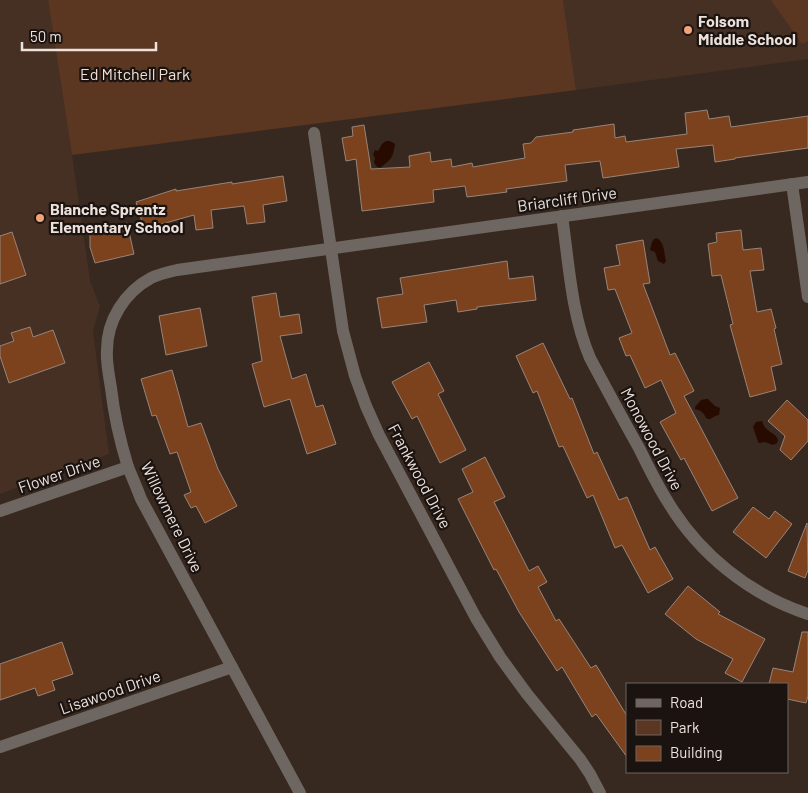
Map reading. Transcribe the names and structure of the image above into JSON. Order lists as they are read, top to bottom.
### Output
{
  "streets": {
    "street": [
      "Briarcliff Drive",
      "Monowood Drive",
      "Flower Drive",
      "Frankwood Drive",
      "Willowmere Drive",
      "Lisawood Drive"
    ]
  },
  "crossings": [
    ["Briarcliff Drive", "Monowood Drive"],
    ["Briarcliff Drive", "Frankwood Drive"],
    ["Briarcliff Drive", "Willowmere Drive"],
    ["Flower Drive", "Willowmere Drive"],
    ["Frankwood Drive", "Willowmere Drive"],
    ["Willowmere Drive", "Lisawood Drive"]
  ],
  "parks": ["Ed Mitchell Park"],
  "places": ["Folsom Middle School", "Blanche Sprentz Elementary School"],
  "legend": ["Road", "Park", "Building"],
  "scale_bar": "50 m"
}
